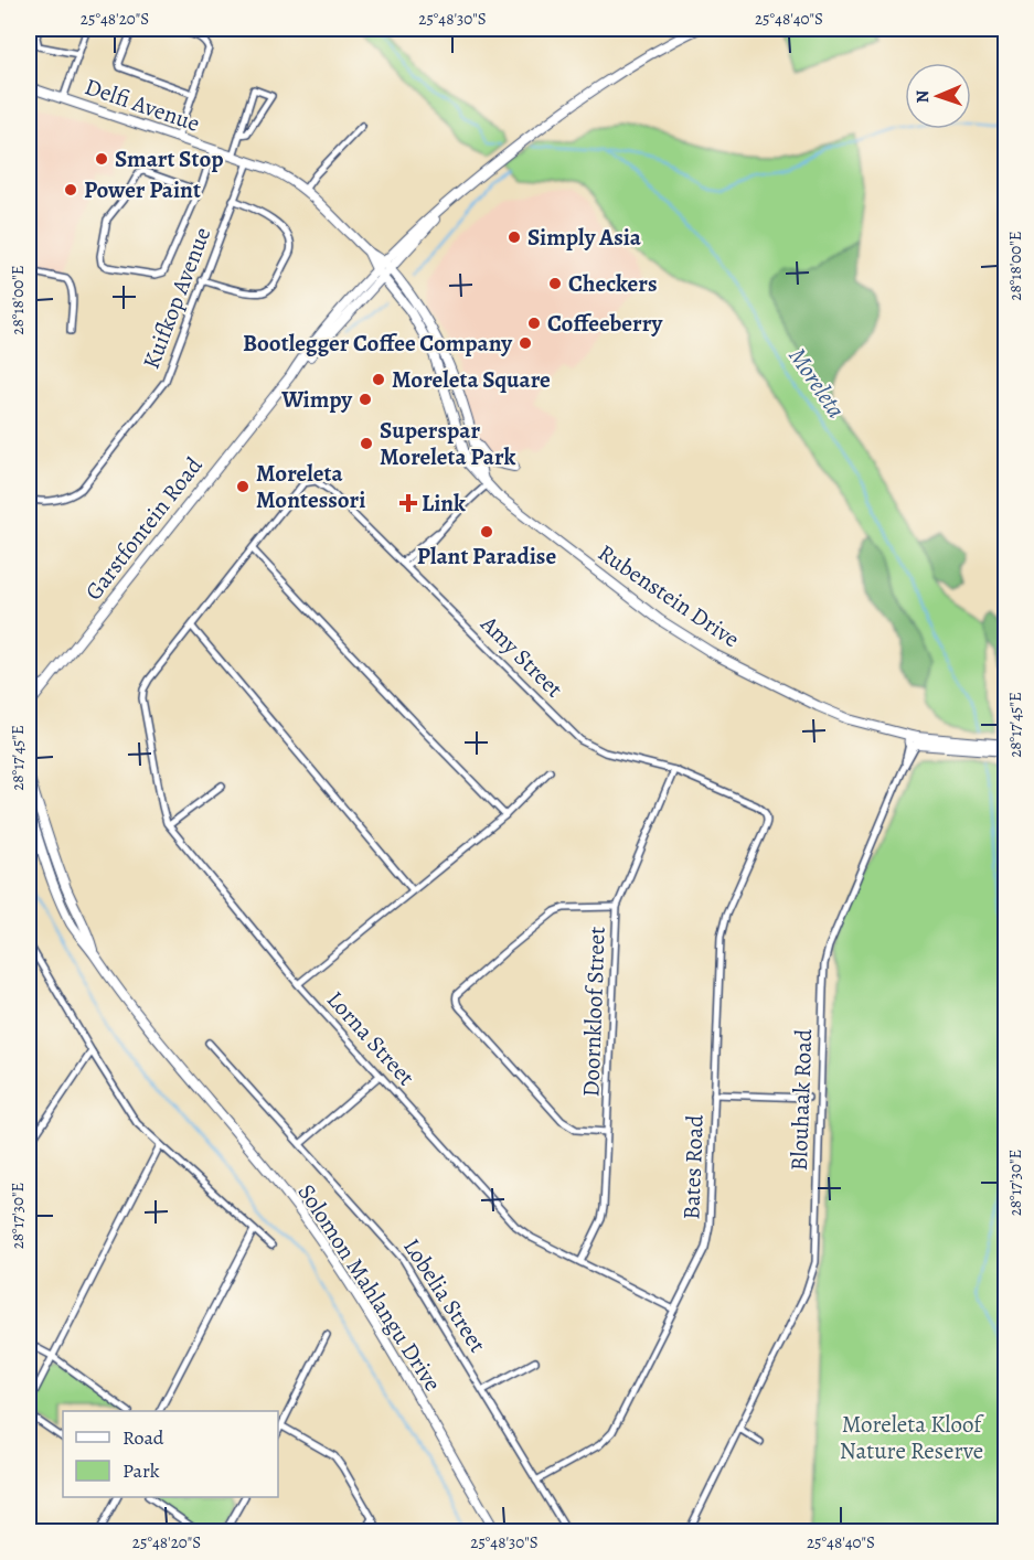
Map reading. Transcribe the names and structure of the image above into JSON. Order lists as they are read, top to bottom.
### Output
{
  "streets": {
    "main road": ["Solomon Mahlangu Drive"],
    "street": [
      "Delfi Avenue",
      "Kuifkop Avenue",
      "Garstfontein Road",
      "Rubenstein Drive",
      "Amy Street",
      "Doornkloof Street",
      "Lorna Street",
      "Blouhaak Road",
      "Bates Road",
      "Lobelia Street"
    ]
  },
  "crossings": [
    ["Delfi Avenue", "Kuifkop Avenue"],
    ["Delfi Avenue", "Garstfontein Road"],
    ["Delfi Avenue", "Rubenstein Drive"],
    ["Garstfontein Road", "Rubenstein Drive"],
    ["Rubenstein Drive", "Blouhaak Road"],
    ["Amy Street", "Doornkloof Street"],
    ["Amy Street", "Bates Road"],
    ["Doornkloof Street", "Lorna Street"],
    ["Lorna Street", "Bates Road"],
    ["Bates Road", "Lobelia Street"]
  ],
  "water": ["Moreleta"],
  "parks": ["Moreleta Kloof Nature Reserve"],
  "places": {
    "other": [
      "Smart Stop",
      "Power Paint",
      "Simply Asia",
      "Checkers",
      "Coffeeberry",
      "Bootlegger Coffee Company",
      "Moreleta Square",
      "Wimpy",
      "Superspar Moreleta Park",
      "Moreleta Montessori",
      "Plant Paradise"
    ],
    "health": ["Link"]
  },
  "legend": ["Road", "Park"],
  "north": "left",
  "coordinates": [
    "25°48'20\"S",
    "25°48'30\"S",
    "25°48'40\"S",
    "28°18'00\"E",
    "28°17'45\"E",
    "28°17'30\"E"
  ]
}
